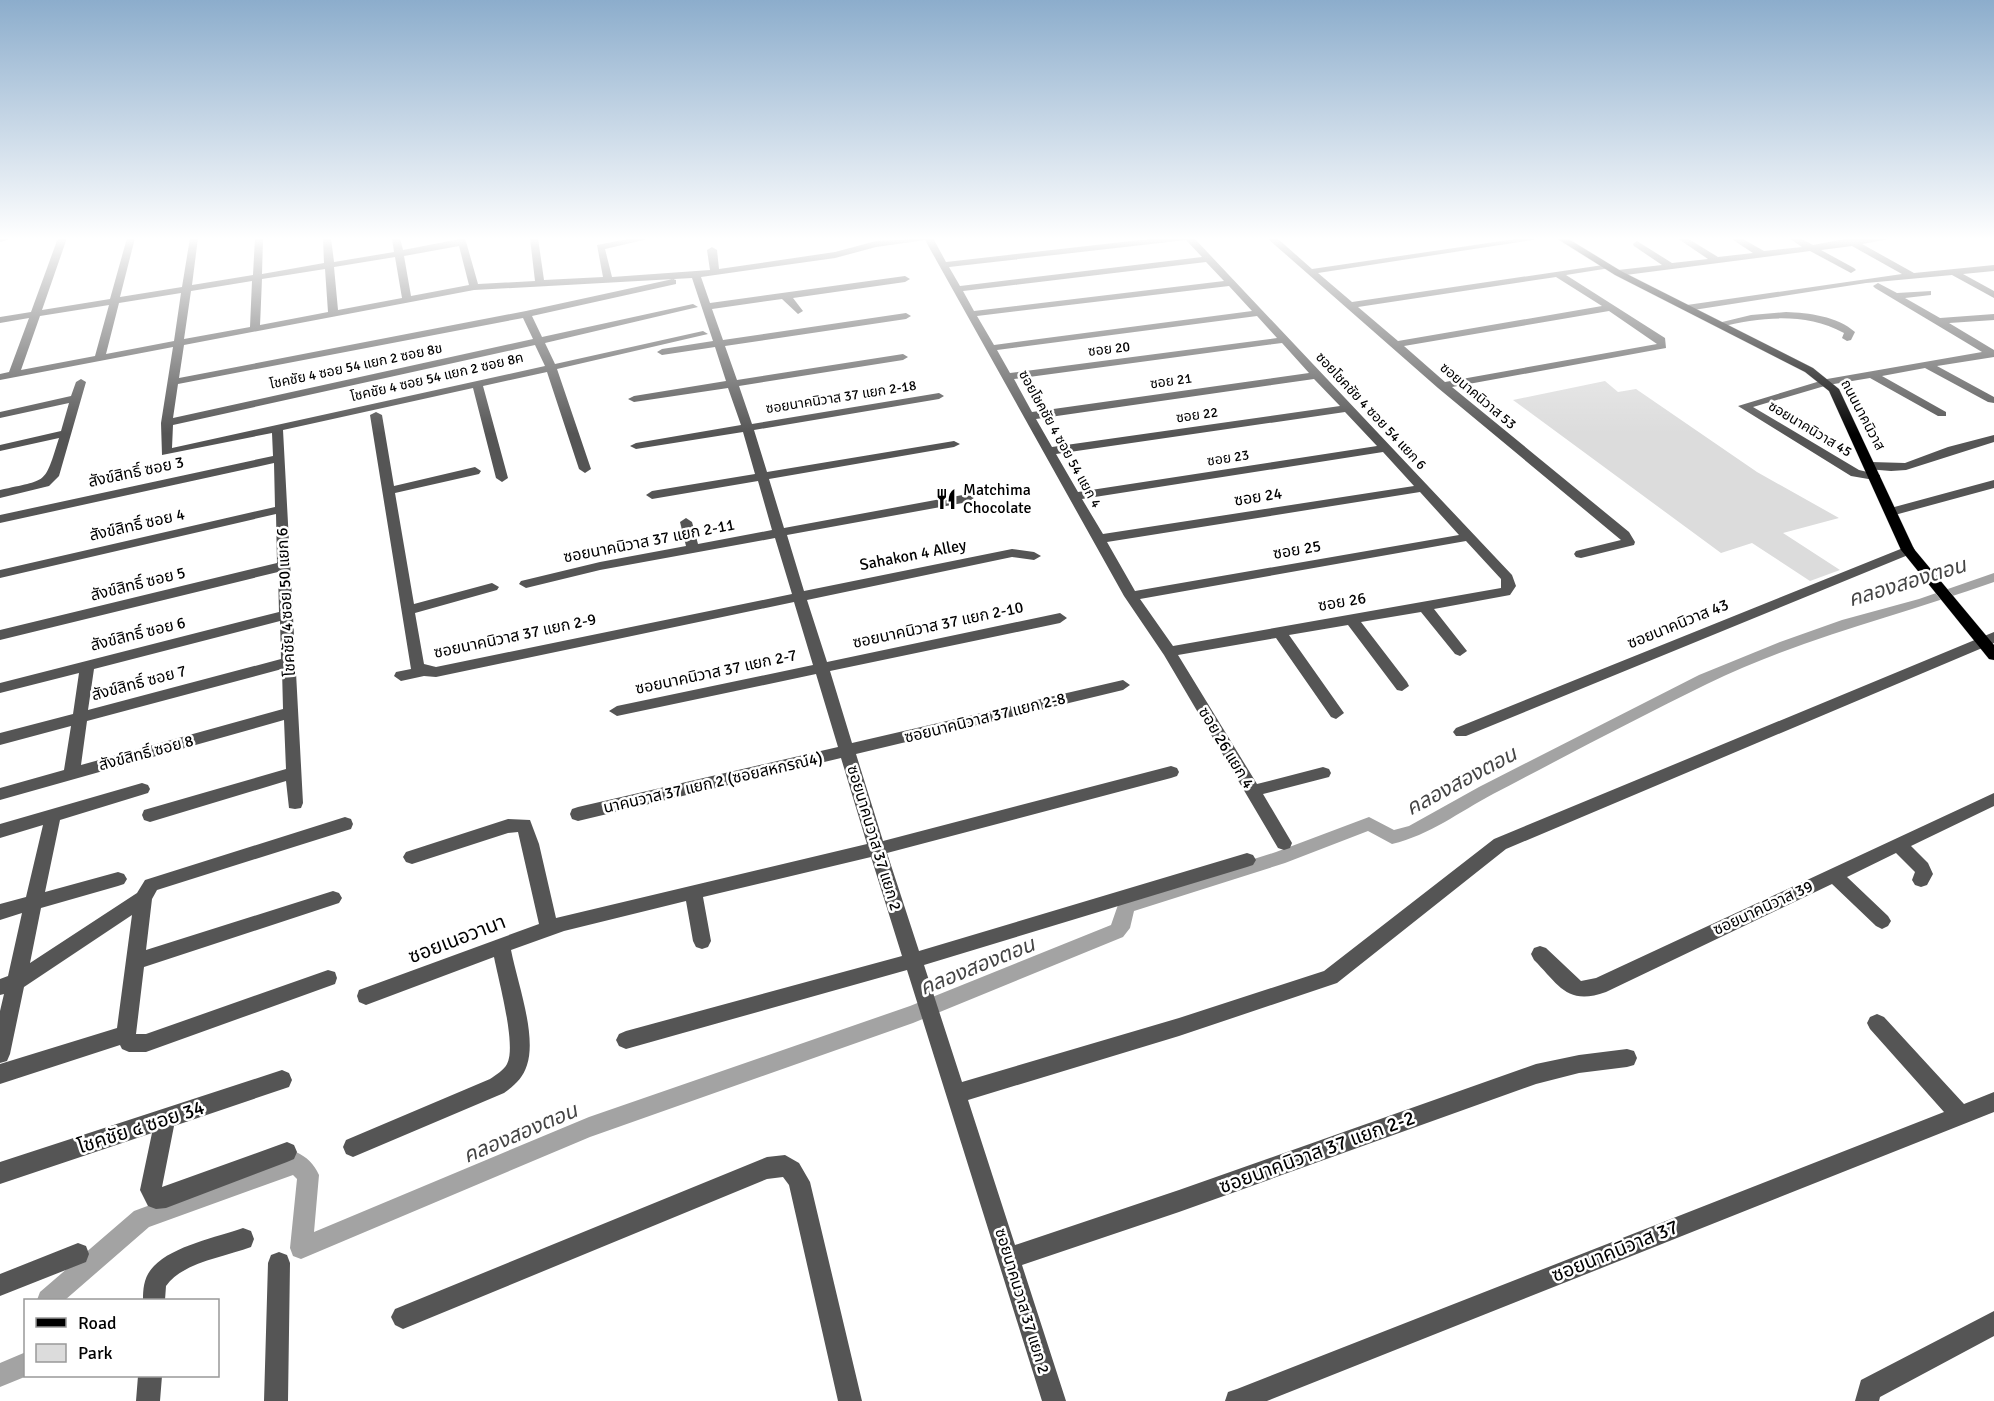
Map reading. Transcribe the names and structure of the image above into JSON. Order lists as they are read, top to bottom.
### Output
{
  "streets": {
    "main road": ["ถนนนาคนิวาส"],
    "street": [
      "ซอย 20",
      "โชคชัย 4 ซอย 54 แยก 2 ซอย 8ข",
      "โชคชัย 4 ซอย 54 แยก 2 ซอย 8ค",
      "ซอย 21",
      "ซอยนาคนิวาส 53",
      "ซอยนาคนิวาส 37 แยก 2-18",
      "ซอยโชคชัย 4 ซอย 54 แยก 6",
      "ซอย 22",
      "ซอยนาคนิวาส 45",
      "ซอยโชคชัย 4 ซอย 54 แยก 4",
      "ซอย 23",
      "สังข์สิทธิ์ ซอย 3",
      "ซอย 24",
      "สังข์สิทธิ์ ซอย 4",
      "ซอยนาคนิวาส 37 แยก 2-11",
      "ซอย 25",
      "Sahakon 4 Alley",
      "สังข์สิทธิ์ ซอย 5",
      "โชคชัย 4 ซอย 50 แยก 6",
      "ซอย 26",
      "ซอยนาคนิวาส 43",
      "ซอยนาคนิวาส 37 แยก 2-10",
      "สังข์สิทธิ์ ซอย 6",
      "ซอยนาคนิวาส 37 แยก 2-9",
      "ซอยนาคนิวาส 37 แยก 2-7",
      "สังข์สิทธิ์ ซอย 7",
      "ซอยนาคนิวาส 37 แยก 2-8",
      "ซอย 26 แยก 4",
      "สังข์สิทธิ์ ซอย 8",
      "นาคนวาส 37 แยก 2 (ซอยสหกรณ์4)",
      "ซอยนาคนวาส 37 แยก 2",
      "ซอยนาคนิวาส 39",
      "ซอยเนอวานา",
      "โชคชัย ๔ ซอย 34",
      "ซอยนาคนิวาส 37 แยก 2-2",
      "ซอยนาคนิวาส 37"
    ]
  },
  "crossings": [
    ["ซอย 20", "ซอยโชคชัย 4 ซอย 54 แยก 6"],
    ["ซอย 20", "ซอยโชคชัย 4 ซอย 54 แยก 4"],
    ["โชคชัย 4 ซอย 54 แยก 2 ซอย 8ข", "โชคชัย 4 ซอย 54 แยก 2 ซอย 8ค"],
    ["โชคชัย 4 ซอย 54 แยก 2 ซอย 8ข", "ซอยนาคนวาส 37 แยก 2"],
    ["ซอย 21", "ซอยโชคชัย 4 ซอย 54 แยก 6"],
    ["ซอย 21", "ซอยโชคชัย 4 ซอย 54 แยก 4"],
    ["ซอยนาคนิวาส 37 แยก 2-18", "ซอยนาคนวาส 37 แยก 2"],
    ["ซอยโชคชัย 4 ซอย 54 แยก 6", "ซอย 22"],
    ["ซอยโชคชัย 4 ซอย 54 แยก 6", "ซอย 23"],
    ["ซอยโชคชัย 4 ซอย 54 แยก 6", "ซอย 24"],
    ["ซอยโชคชัย 4 ซอย 54 แยก 6", "ซอย 25"],
    ["ซอยโชคชัย 4 ซอย 54 แยก 6", "ซอย 26"],
    ["ซอย 22", "ซอยโชคชัย 4 ซอย 54 แยก 4"],
    ["ถนนนาคนิวาส", "ซอยนาคนิวาส 45"],
    ["ถนนนาคนิวาส", "ซอยนาคนิวาส 43"],
    ["ซอยโชคชัย 4 ซอย 54 แยก 4", "ซอย 23"],
    ["ซอยโชคชัย 4 ซอย 54 แยก 4", "ซอย 24"],
    ["ซอยโชคชัย 4 ซอย 54 แยก 4", "ซอย 25"],
    ["ซอยโชคชัย 4 ซอย 54 แยก 4", "ซอย 26"],
    ["ซอยโชคชัย 4 ซอย 54 แยก 4", "ซอย 26 แยก 4"],
    ["สังข์สิทธิ์ ซอย 3", "โชคชัย 4 ซอย 50 แยก 6"],
    ["สังข์สิทธิ์ ซอย 4", "โชคชัย 4 ซอย 50 แยก 6"],
    ["ซอยนาคนิวาส 37 แยก 2-11", "ซอยนาคนวาส 37 แยก 2"],
    ["Sahakon 4 Alley", "ซอยนาคนิวาส 37 แยก 2-9"],
    ["Sahakon 4 Alley", "ซอยนาคนวาส 37 แยก 2"],
    ["สังข์สิทธิ์ ซอย 5", "โชคชัย 4 ซอย 50 แยก 6"],
    ["โชคชัย 4 ซอย 50 แยก 6", "สังข์สิทธิ์ ซอย 6"],
    ["โชคชัย 4 ซอย 50 แยก 6", "สังข์สิทธิ์ ซอย 7"],
    ["โชคชัย 4 ซอย 50 แยก 6", "สังข์สิทธิ์ ซอย 8"],
    ["ซอย 26", "ซอย 26 แยก 4"],
    ["ซอยนาคนิวาส 37 แยก 2-10", "ซอยนาคนิวาส 37 แยก 2-7"],
    ["ซอยนาคนิวาส 37 แยก 2-10", "ซอยนาคนวาส 37 แยก 2"],
    ["ซอยนาคนิวาส 37 แยก 2-9", "ซอยนาคนวาส 37 แยก 2"],
    ["ซอยนาคนิวาส 37 แยก 2-7", "ซอยนาคนวาส 37 แยก 2"],
    ["ซอยนาคนิวาส 37 แยก 2-8", "นาคนวาส 37 แยก 2 (ซอยสหกรณ์4)"],
    ["ซอยนาคนิวาส 37 แยก 2-8", "ซอยนาคนวาส 37 แยก 2"],
    ["นาคนวาส 37 แยก 2 (ซอยสหกรณ์4)", "ซอยนาคนวาส 37 แยก 2"],
    ["ซอยนาคนวาส 37 แยก 2", "ซอยเนอวานา"],
    ["ซอยนาคนวาส 37 แยก 2", "ซอยนาคนิวาส 37 แยก 2-2"]
  ],
  "water": ["คลองสองตอน"],
  "places": {
    "restaurant": ["Matchima Chocolate"]
  },
  "legend": ["Road", "Park"]
}
